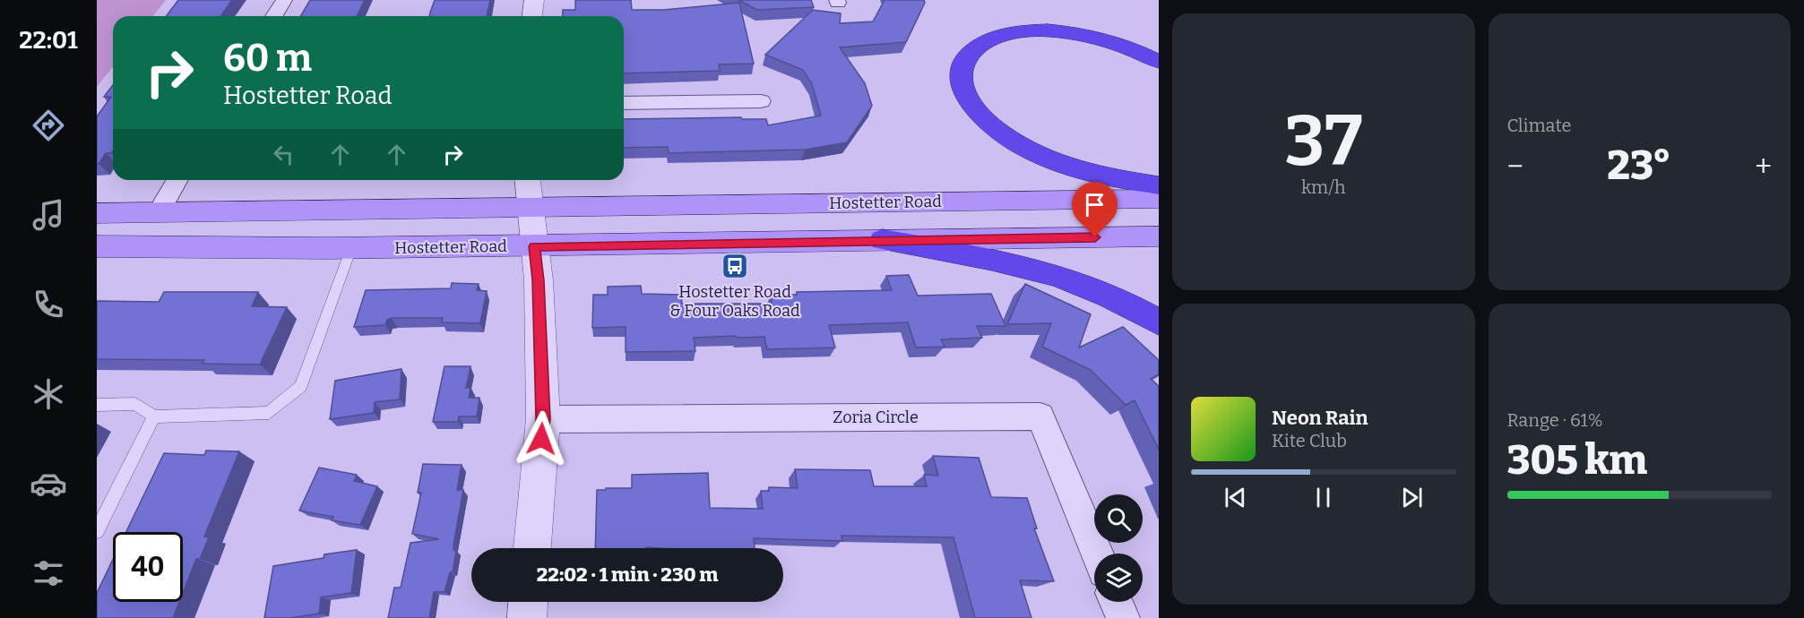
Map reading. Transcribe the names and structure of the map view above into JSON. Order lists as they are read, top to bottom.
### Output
{
  "streets": {
    "main road": ["Hostetter Road"],
    "street": ["Zoria Circle"]
  },
  "places": {
    "bus stop": ["Hostetter Road & Four Oaks Road"]
  },
  "page": {
    "tabs": "22:01",
    "tile": [
      ["37", "km/h"],
      "Climate",
      ["Range · 61%", "305 km"]
    ],
    "turn": ["60 m", "Hostetter Road"],
    "heat": ["−", "23°", "+"],
    "song": ["Neon Rain", "Kite Club"],
    "limit": "40",
    "trip": "22:02 · 1 min · 230 m"
  }
}
